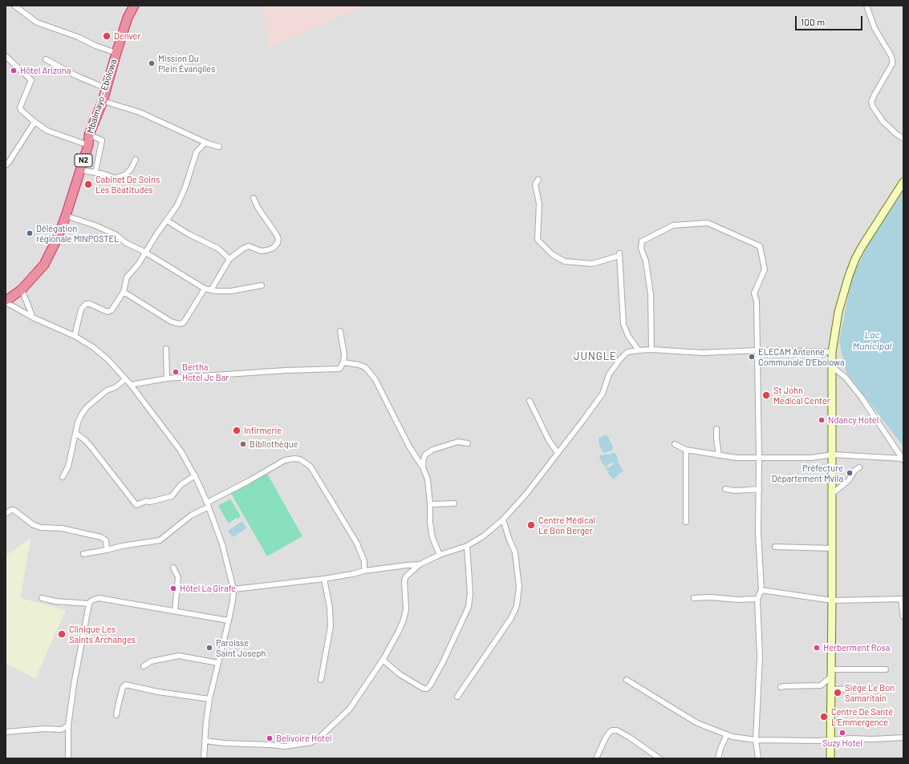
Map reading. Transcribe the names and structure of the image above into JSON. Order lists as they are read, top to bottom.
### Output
{
  "streets": {
    "highway": ["Mbalmayo - Ebolowa", "N2"]
  },
  "districts": ["JUNGLE"],
  "water": ["Lac Municipal"],
  "places": [
    "Denver",
    "Mission Du Plein Évangiles",
    "Hôtel Arizona",
    "Cabinet De Soins Les Béatitudes",
    "Délégation régionale MINPOSTEL",
    "ELECAM Antenne Communale D’Ebolowa",
    "Bertha Hotel Jc Bar",
    "St John Medical Center",
    "Ndancy Hotel",
    "Infirmerie",
    "Bibliothèque",
    "Préfecture Département Mvila",
    "Centre Médical Le Bon Berger",
    "Hôtel La Girafe",
    "Clinique Les Saints Archanges",
    "Paroisse Saint Joseph",
    "Herberment Rosa",
    "Siège Le Bon Samaritain",
    "Centre De Santé L’Emmergence",
    "Suzy Hotel",
    "Belivoire Hotel"
  ],
  "scale_bar": "100 m"
}
